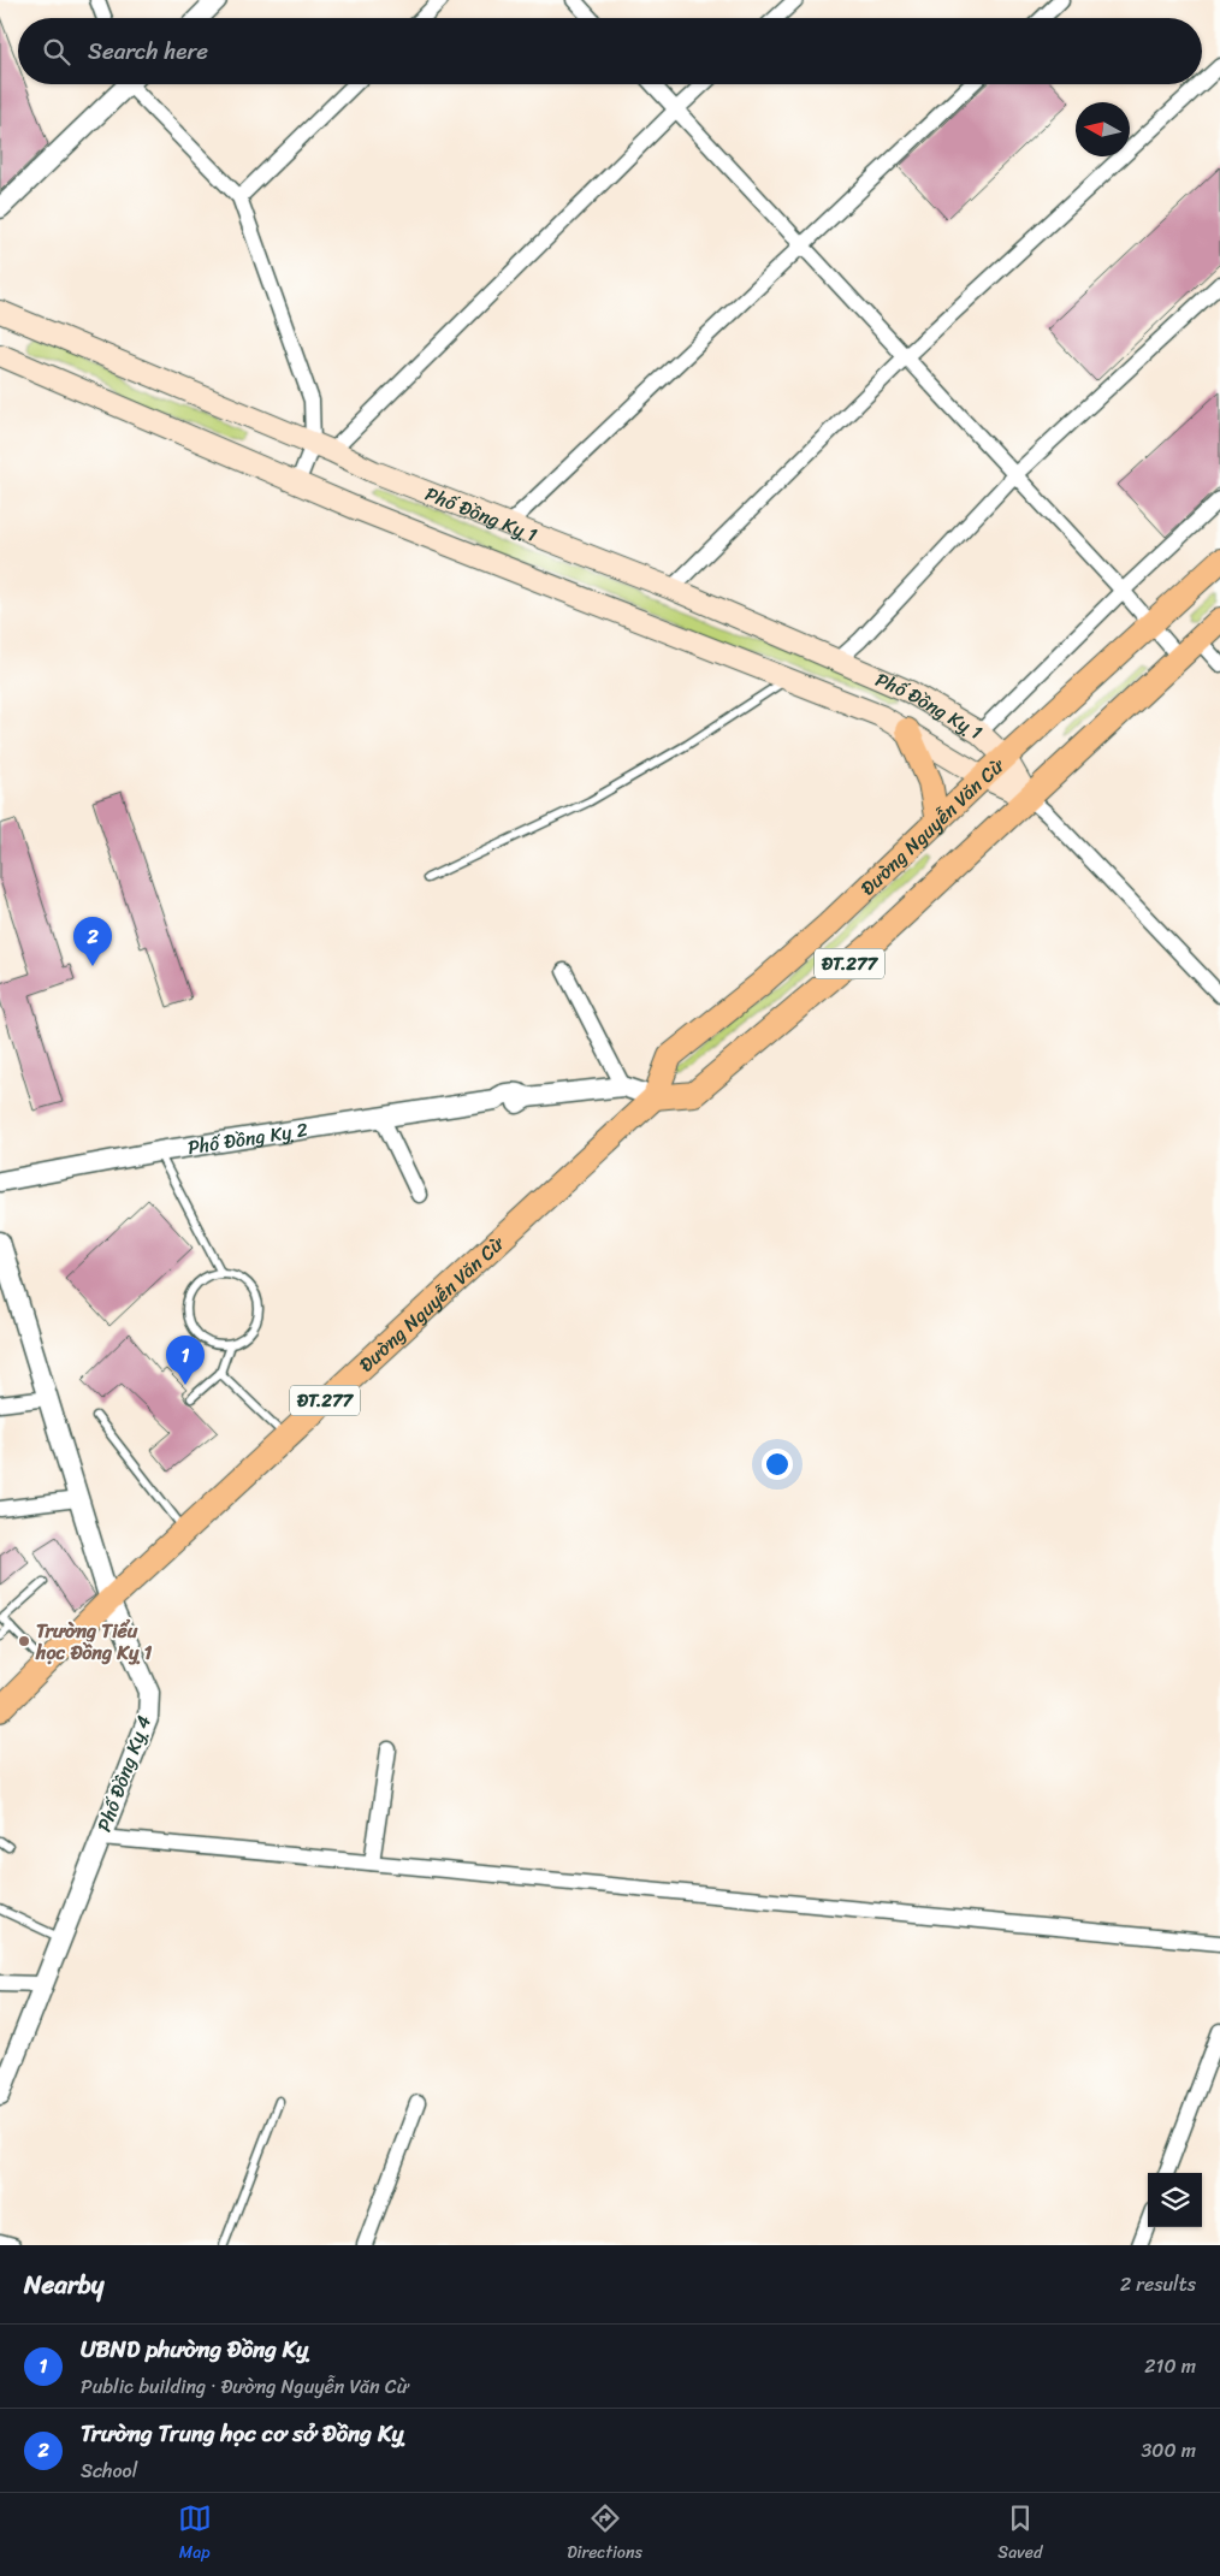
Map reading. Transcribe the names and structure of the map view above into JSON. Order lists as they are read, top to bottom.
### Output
{
  "streets": {
    "main road": ["Phố Đồng Kỵ 1", "Đường Nguyễn Văn Cừ", "ĐT.277"],
    "street": ["Phố Đồng Kỵ 2", "Phố Đồng Kỵ 4"]
  },
  "crossings": [
    ["Phố Đồng Kỵ 1", "Đường Nguyễn Văn Cừ"],
    ["Phố Đồng Kỵ 1", "ĐT.277"],
    ["Đường Nguyễn Văn Cừ", "ĐT.277"],
    ["Đường Nguyễn Văn Cừ", "Phố Đồng Kỵ 2"],
    ["Đường Nguyễn Văn Cừ", "Phố Đồng Kỵ 4"],
    ["ĐT.277", "Phố Đồng Kỵ 2"]
  ],
  "places": ["Trường Tiểu học Đồng Kỵ 1"],
  "north": "left",
  "page": {
    "search": "Search here",
    "pins": ["2", "1"],
    "heading": ["Nearby", "2 results"],
    "list": [
      {
        "mark": "1",
        "name": "UBND phường Đồng Kỵ",
        "note": "Public building · Đường Nguyễn Văn Cừ",
        "value": "210 m"
      },
      {
        "mark": "2",
        "name": "Trường Trung học cơ sở Đồng Kỵ",
        "note": "School",
        "value": "300 m"
      }
    ],
    "nav": ["Map", "Directions", "Saved"]
  }
}
